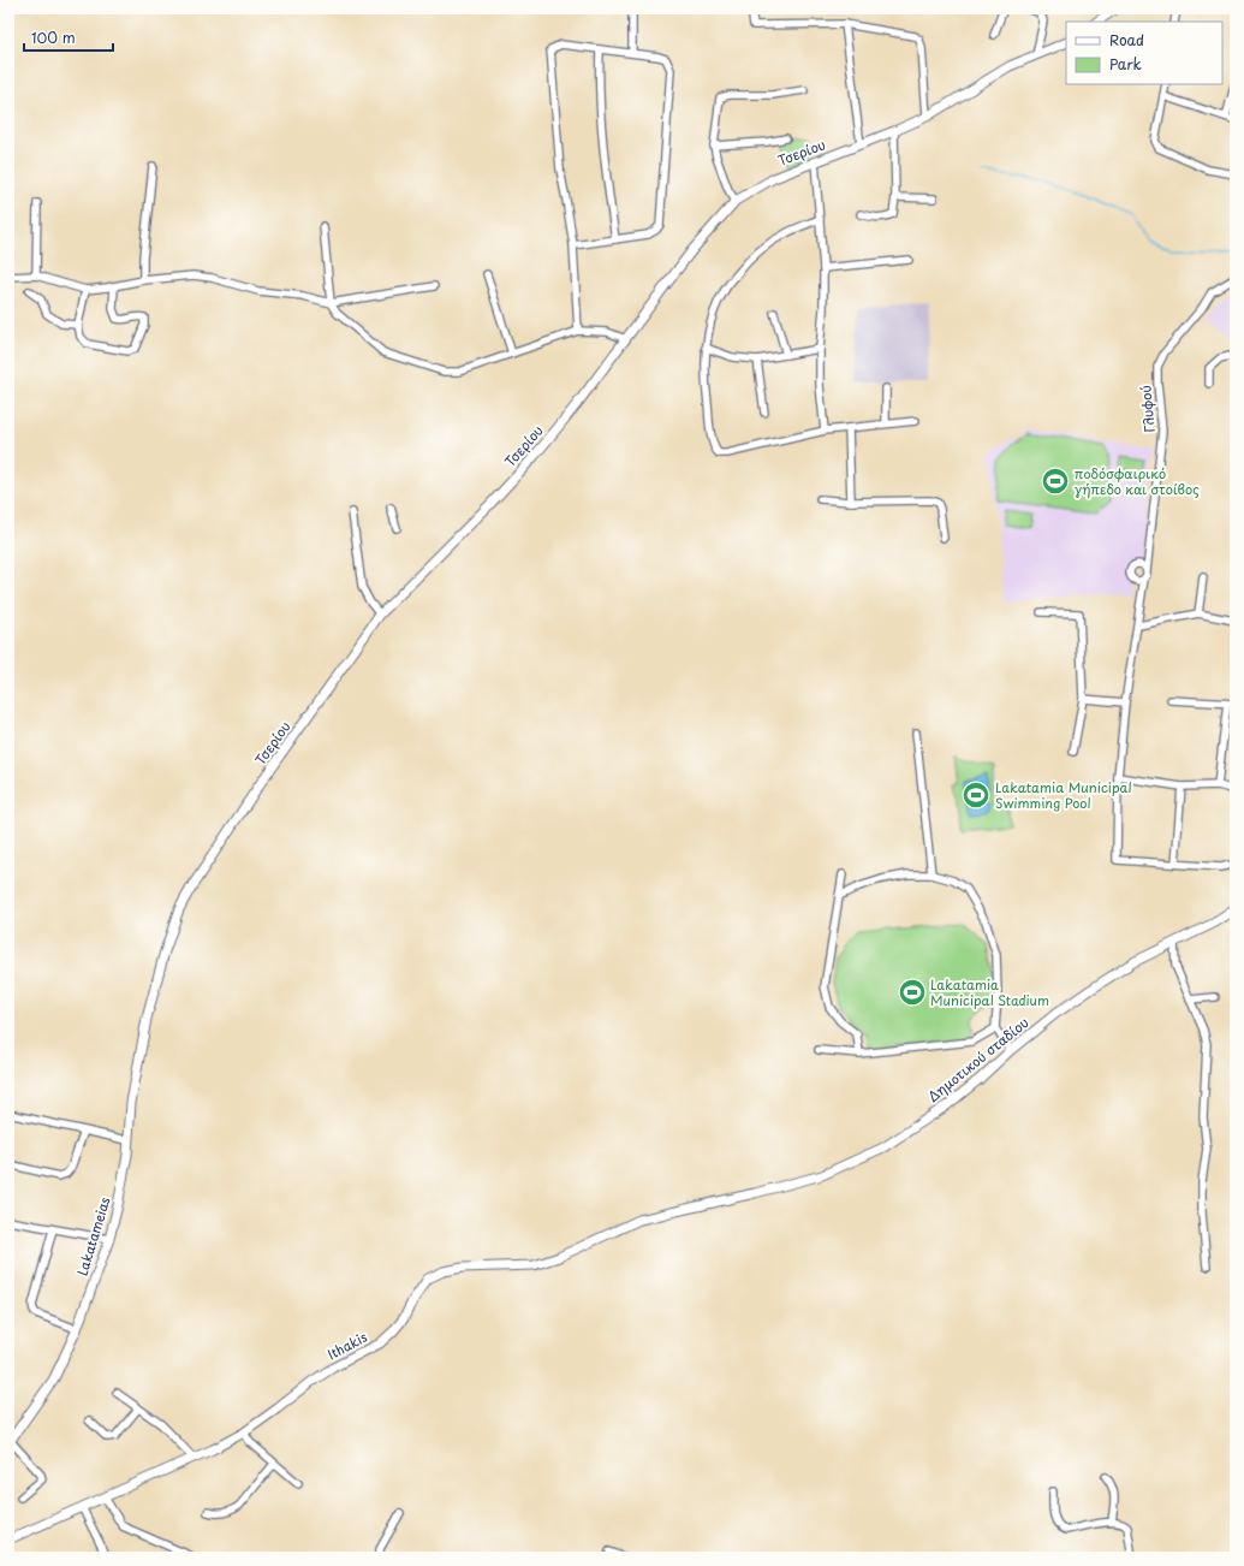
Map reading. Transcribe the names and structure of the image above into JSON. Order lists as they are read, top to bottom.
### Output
{
  "streets": {
    "main road": [
      "Τσερίου",
      "Δημοτικού σταδίου",
      "Lakatameias",
      "Ithakis"
    ],
    "street": ["Γλυφού"]
  },
  "crossings": [
    ["Τσερίου", "Lakatameias"],
    ["Δημοτικού σταδίου", "Ithakis"]
  ],
  "places": {
    "sports": ["ποδόσφαιρικό γήπεδο και στοίβος", "Lakatamia Municipal Swimming Pool", "Lakatamia Municipal Stadium"]
  },
  "legend": ["Road", "Park"],
  "scale_bar": "100 m"
}
